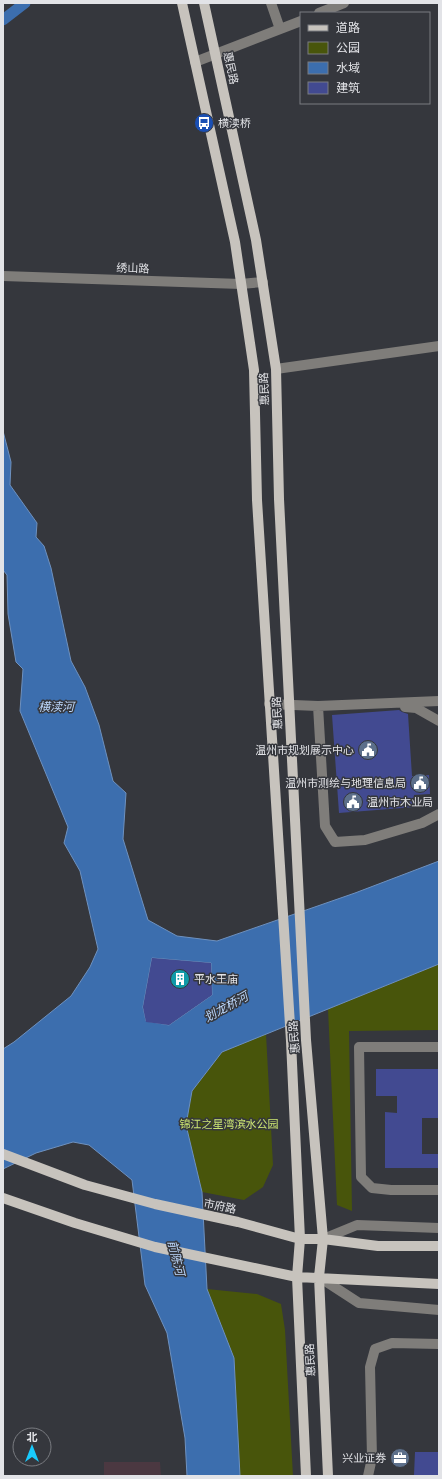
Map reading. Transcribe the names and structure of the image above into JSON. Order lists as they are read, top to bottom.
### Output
{
  "streets": {
    "main road": ["惠民路", "市府路"],
    "street": ["绣山路"]
  },
  "crossings": [
    ["惠民路", "绣山路"],
    ["惠民路", "市府路"]
  ],
  "water": ["横渎河", "划龙桥河", "前陈河"],
  "parks": ["锦江之星湾滨水公园"],
  "places": {
    "bus stop": ["横渎桥"],
    "public building": ["温州市规划展示中心", "温州市测绘与地理信息局", "温州市木业局"],
    "building": ["平水王庙"],
    "office": ["兴业证券"]
  },
  "legend": [
    "道路",
    "公园",
    "水域",
    "建筑"
  ],
  "north": "top"
}
